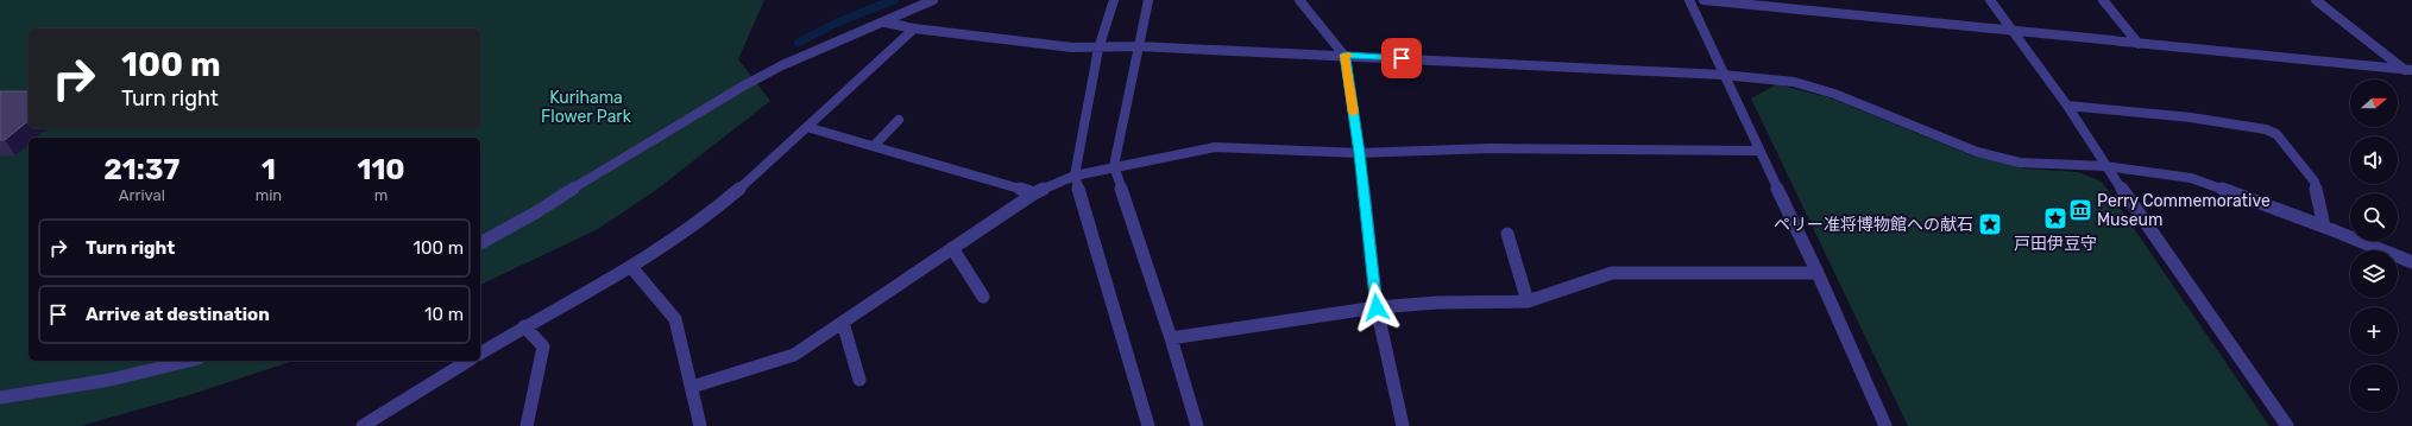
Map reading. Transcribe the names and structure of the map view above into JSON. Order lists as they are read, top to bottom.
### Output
{
  "parks": ["Kurihama Flower Park"],
  "places": {
    "museum": ["Perry Commemorative Museum"],
    "place": ["戸田伊豆守", "ペリー准将博物館への献石"]
  },
  "north": "right",
  "page": {
    "turn": ["100 m", "Turn right"],
    "map_buttons": ["+", "−"],
    "eta": [
      "21:37",
      "Arrival",
      "1",
      "min",
      "110",
      "m"
    ],
    "list": [
      {
        "name": "Turn right",
        "value": "100 m"
      },
      {
        "name": "Arrive at destination",
        "value": "10 m"
      }
    ]
  }
}
